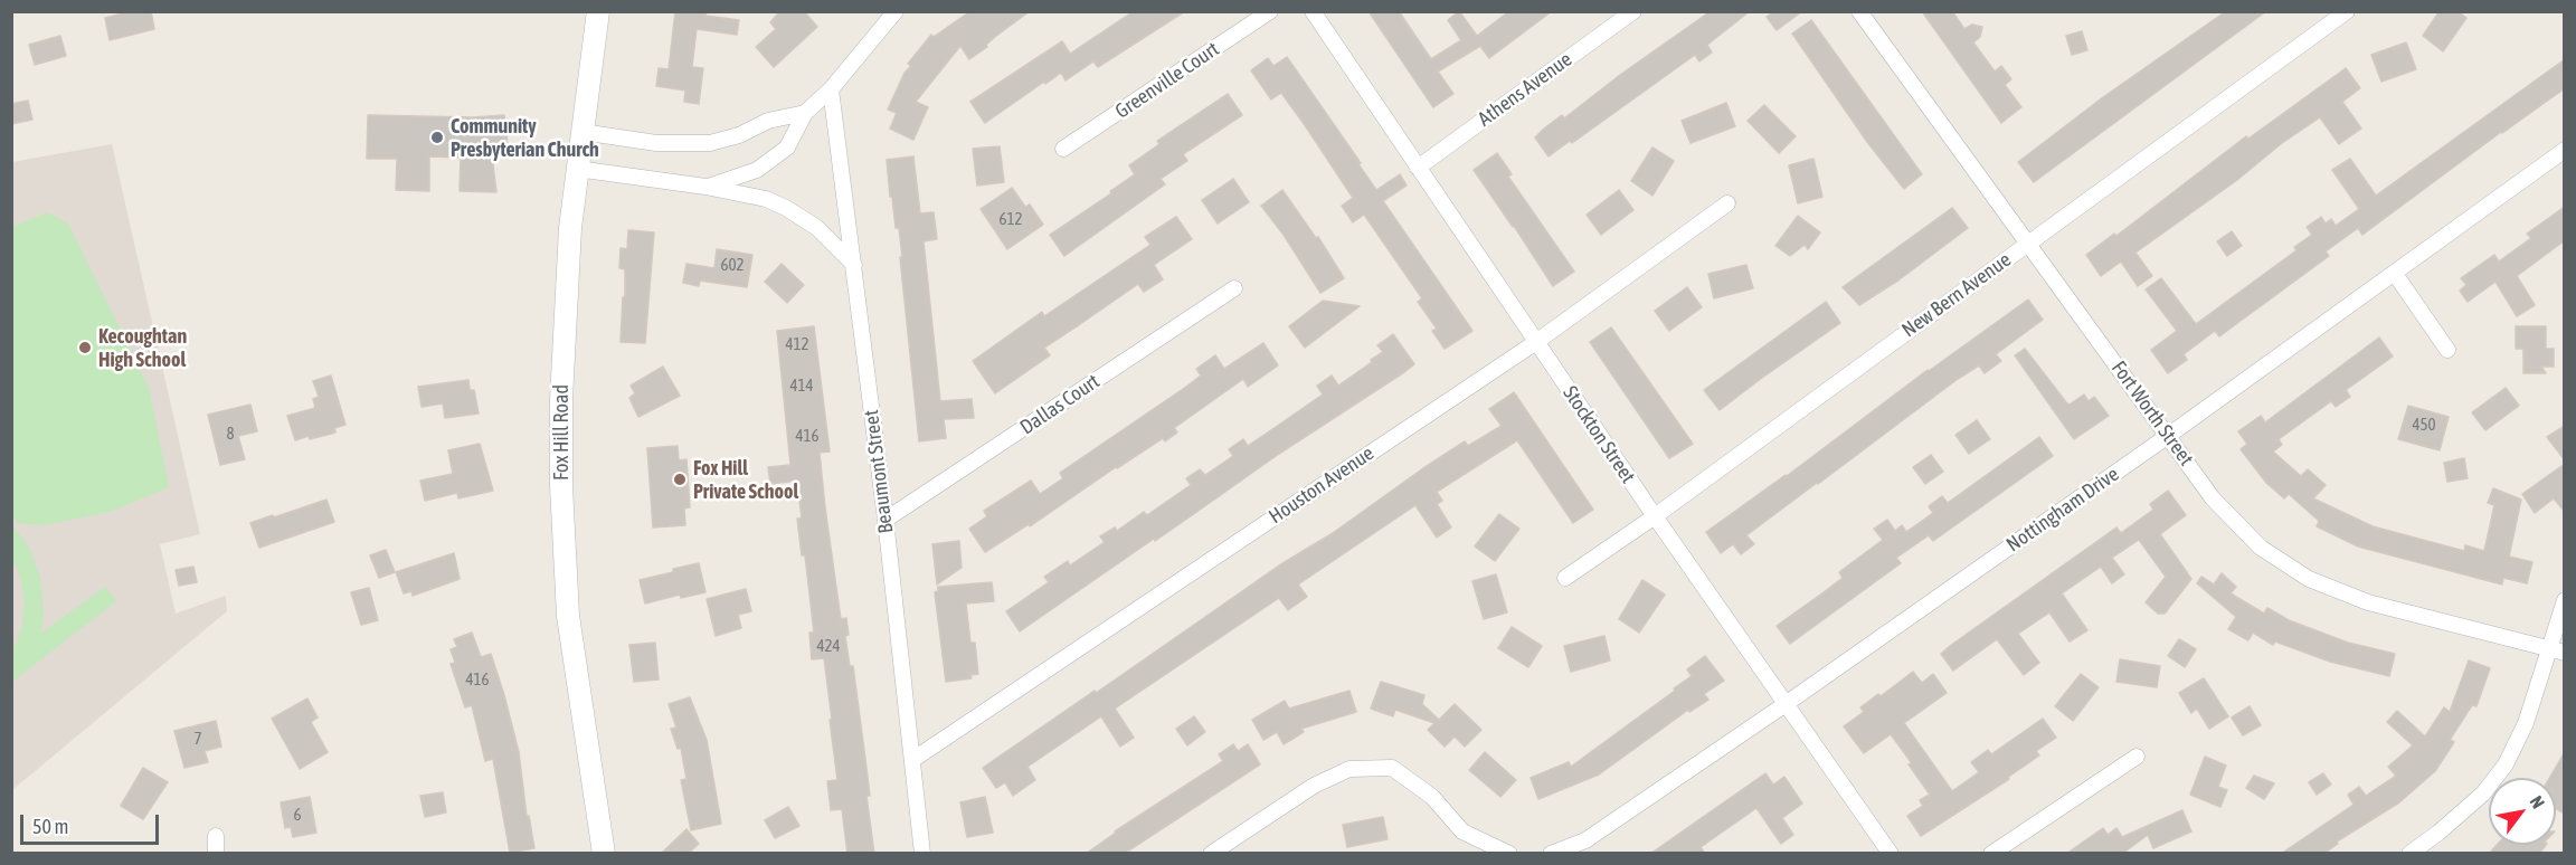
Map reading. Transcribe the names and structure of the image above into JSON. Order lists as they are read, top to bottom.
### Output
{
  "streets": {
    "main road": ["Fox Hill Road"],
    "street": [
      "Greenville Court",
      "Athens Avenue",
      "New Bern Avenue",
      "Dallas Court",
      "Fort Worth Street",
      "Stockton Street",
      "Beaumont Street",
      "Houston Avenue",
      "Nottingham Drive"
    ]
  },
  "crossings": [
    ["Athens Avenue", "Stockton Street"],
    ["New Bern Avenue", "Fort Worth Street"],
    ["New Bern Avenue", "Stockton Street"],
    ["Dallas Court", "Beaumont Street"],
    ["Fort Worth Street", "Nottingham Drive"],
    ["Stockton Street", "Houston Avenue"],
    ["Stockton Street", "Nottingham Drive"],
    ["Beaumont Street", "Houston Avenue"]
  ],
  "places": ["Community Presbyterian Church", "Kecoughtan High School", "Fox Hill Private School"],
  "house_numbers": [
    "612",
    "602",
    "412",
    "414",
    "450",
    "8",
    "416",
    "424",
    "416",
    "7",
    "6"
  ],
  "scale_bar": "50 m",
  "north": "top right"
}
